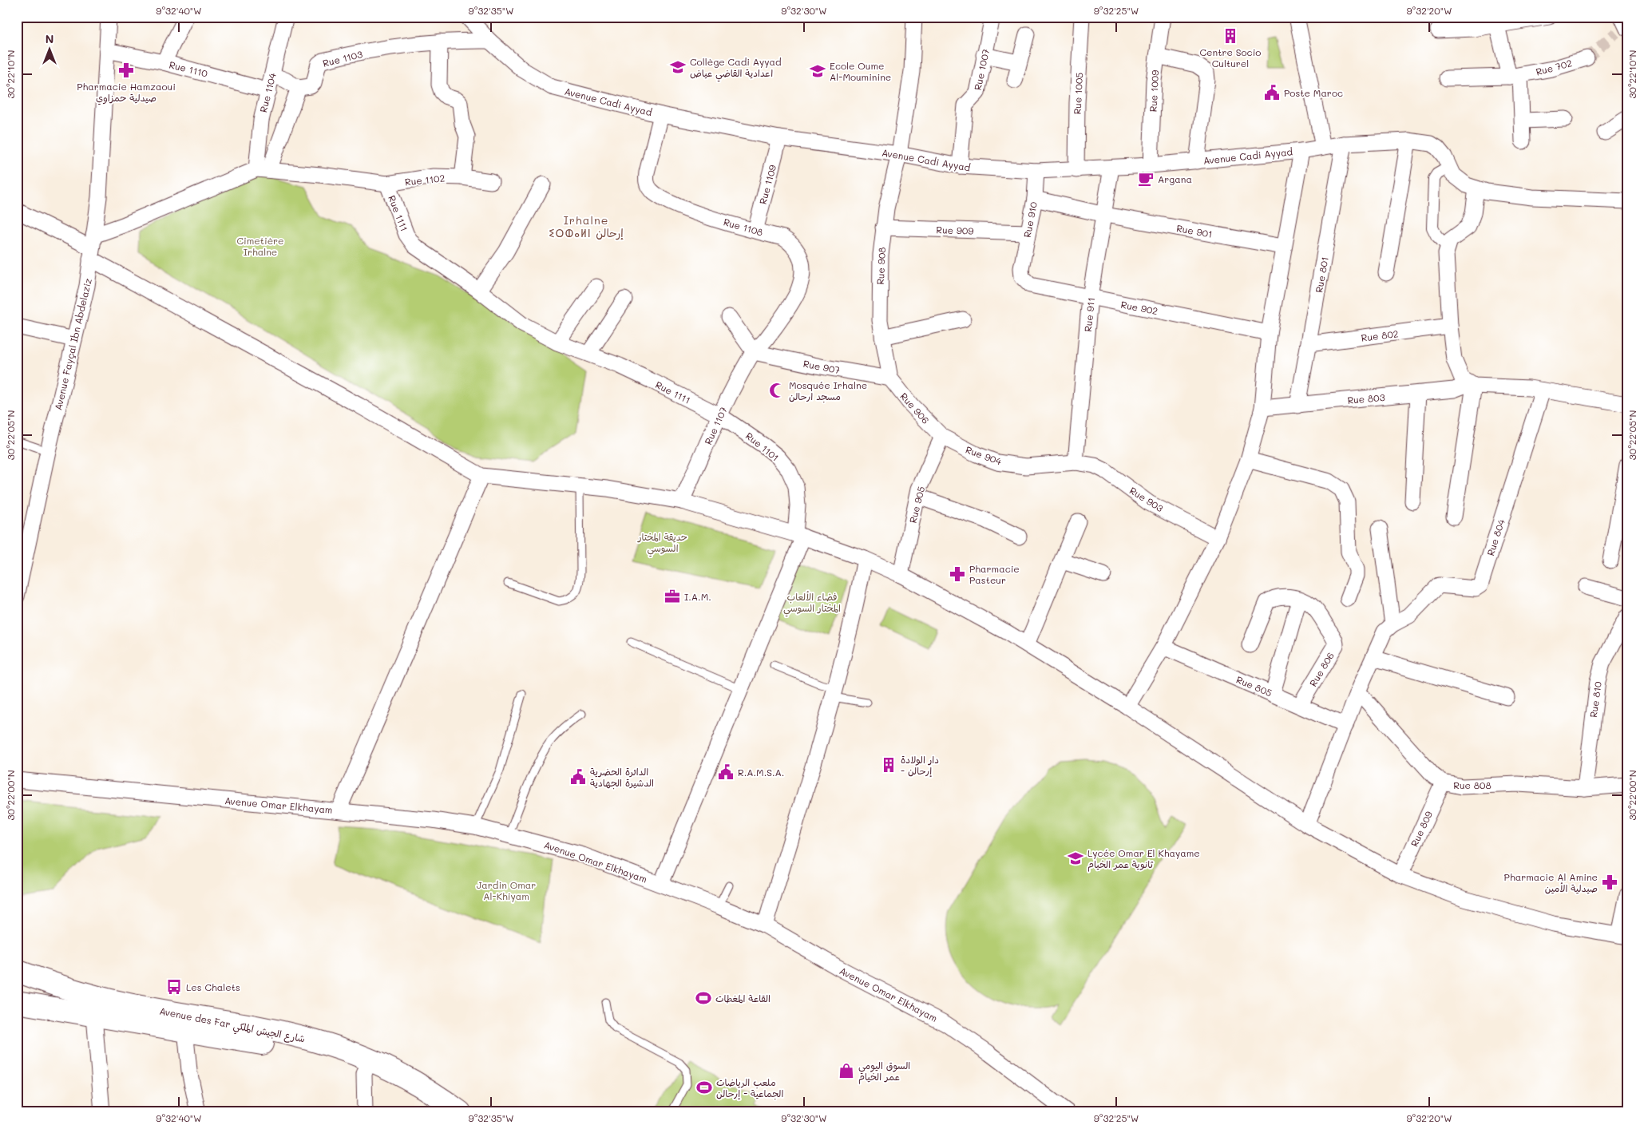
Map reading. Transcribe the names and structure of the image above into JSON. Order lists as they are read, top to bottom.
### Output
{
  "streets": {
    "main road": ["Avenue des Far شارع الجيش الملكي"],
    "street": [
      "Rue 1103",
      "Rue 702",
      "Rue 1110",
      "Rue 1007",
      "Rue 1009",
      "Rue 1104",
      "Rue 1005",
      "Avenue Cadi Ayyad",
      "Rue 1102",
      "Rue 1109",
      "Rue 1111",
      "Rue 910",
      "Rue 1108",
      "Rue 909",
      "Rue 901",
      "Rue 908",
      "Rue 801",
      "Rue 902",
      "Rue 911",
      "Rue 802",
      "Avenue Fayçal Ibn Abdelaziz",
      "Rue 907",
      "Rue 803",
      "Rue 906",
      "Rue 1107",
      "Rue 1101",
      "Rue 904",
      "Rue 903",
      "Rue 905",
      "Rue 804",
      "Rue 806",
      "Rue 805",
      "Rue 810",
      "Rue 808",
      "Avenue Omar Elkhayam",
      "Rue 809"
    ]
  },
  "crossings": [
    ["Rue 1103", "Avenue Cadi Ayyad"],
    ["Rue 1110", "Rue 1104"],
    ["Rue 1110", "Avenue Fayçal Ibn Abdelaziz"],
    ["Rue 1007", "Avenue Cadi Ayyad"],
    ["Rue 1009", "Avenue Cadi Ayyad"],
    ["Rue 1104", "Rue 1111"],
    ["Rue 1005", "Avenue Cadi Ayyad"],
    ["Avenue Cadi Ayyad", "Rue 1109"],
    ["Avenue Cadi Ayyad", "Rue 910"],
    ["Avenue Cadi Ayyad", "Rue 1108"],
    ["Avenue Cadi Ayyad", "Rue 908"],
    ["Avenue Cadi Ayyad", "Rue 801"],
    ["Avenue Cadi Ayyad", "Rue 911"],
    ["Rue 1102", "Rue 1111"],
    ["Rue 1109", "Rue 1108"],
    ["Rue 1111", "Avenue Fayçal Ibn Abdelaziz"],
    ["Rue 1111", "Rue 1107"],
    ["Rue 1111", "Rue 1101"],
    ["Rue 910", "Rue 909"],
    ["Rue 910", "Rue 901"],
    ["Rue 910", "Rue 902"],
    ["Rue 1108", "Rue 907"],
    ["Rue 1108", "Rue 1107"],
    ["Rue 909", "Rue 908"],
    ["Rue 901", "Rue 911"],
    ["Rue 908", "Rue 907"],
    ["Rue 908", "Rue 906"],
    ["Rue 801", "Rue 802"],
    ["Rue 801", "Rue 803"],
    ["Rue 902", "Rue 911"],
    ["Rue 911", "Rue 904"],
    ["Rue 911", "Rue 903"],
    ["Rue 907", "Rue 906"],
    ["Rue 907", "Rue 1107"],
    ["Rue 906", "Rue 904"],
    ["Rue 906", "Rue 905"],
    ["Rue 1107", "Rue 1101"],
    ["Rue 1101", "Avenue Omar Elkhayam"],
    ["Rue 904", "Rue 903"],
    ["Rue 904", "Rue 905"],
    ["Rue 804", "Rue 805"],
    ["Rue 804", "Rue 808"],
    ["Rue 806", "Rue 805"],
    ["Rue 810", "Rue 808"],
    ["Rue 808", "Rue 809"]
  ],
  "districts": ["Irhalne ⵉⵔⵀⴰⵍⵏ إرحالن"],
  "parks": [
    "Cimetière Irhalne",
    "حديقة المختار السوسي",
    "فضاء الألعاب المختار السوسي",
    "Jardin Omar Al-Khiyam"
  ],
  "places": {
    "building": ["Centre Socio Culturel", "دار الولادة - إرحالن"],
    "school or university": ["Collège Cadi Ayyad اعدادية القاضي عياض", "Ecole Oume Al-Mouminine", "Lycée Omar El Khayame ثانوية عمر الخيام"],
    "pharmacy": ["Pharmacie Hamzaoui صيدلية حمزاوي", "Pharmacie Pasteur", "Pharmacie Al Amine صيدلية الأمين"],
    "public building": ["Poste Maroc", "R.A.M.S.A.", "الدائرة الحضرية الدشيرة الجهادية"],
    "cafe": ["Argana"],
    "mosque": ["Mosquée Irhalne مسجد ارحالن"],
    "office": ["I.A.M."],
    "bus stop": ["Les Chalets"],
    "sports": ["القاعة المغطات", "ملعب الرياضات الجماعية - إرحالن"],
    "shop": ["السوق اليومي عمر الخيام"]
  },
  "north": "top",
  "coordinates": [
    "9°32'40\"W",
    "9°32'35\"W",
    "9°32'30\"W",
    "9°32'25\"W",
    "9°32'20\"W",
    "30°22'10\"N",
    "30°22'05\"N",
    "30°22'00\"N"
  ]
}
